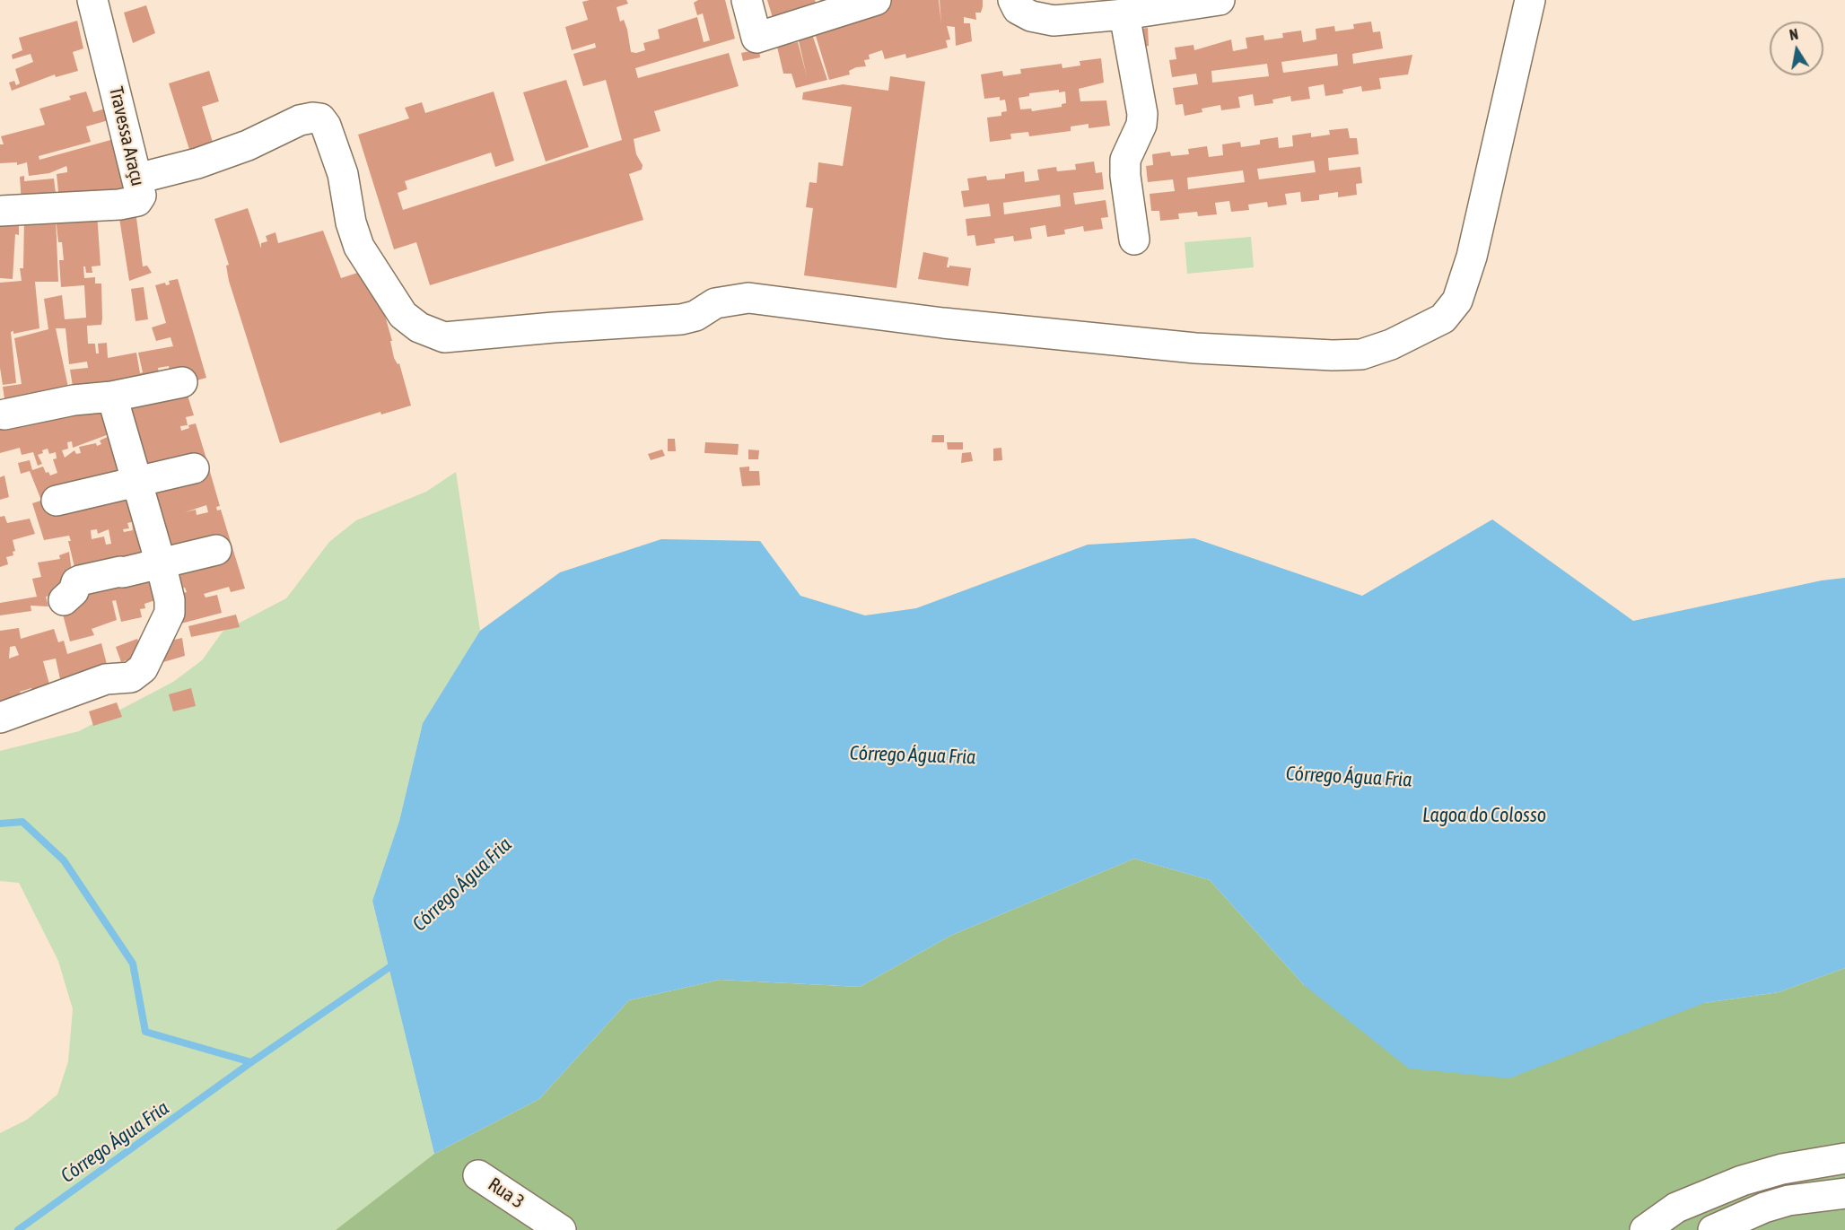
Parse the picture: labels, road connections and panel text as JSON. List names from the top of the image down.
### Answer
{
  "streets": {
    "street": ["Travessa Araçu", "Rua 3"]
  },
  "water": ["Córrego Água Fria", "Lagoa do Colosso"],
  "north": "top"
}
